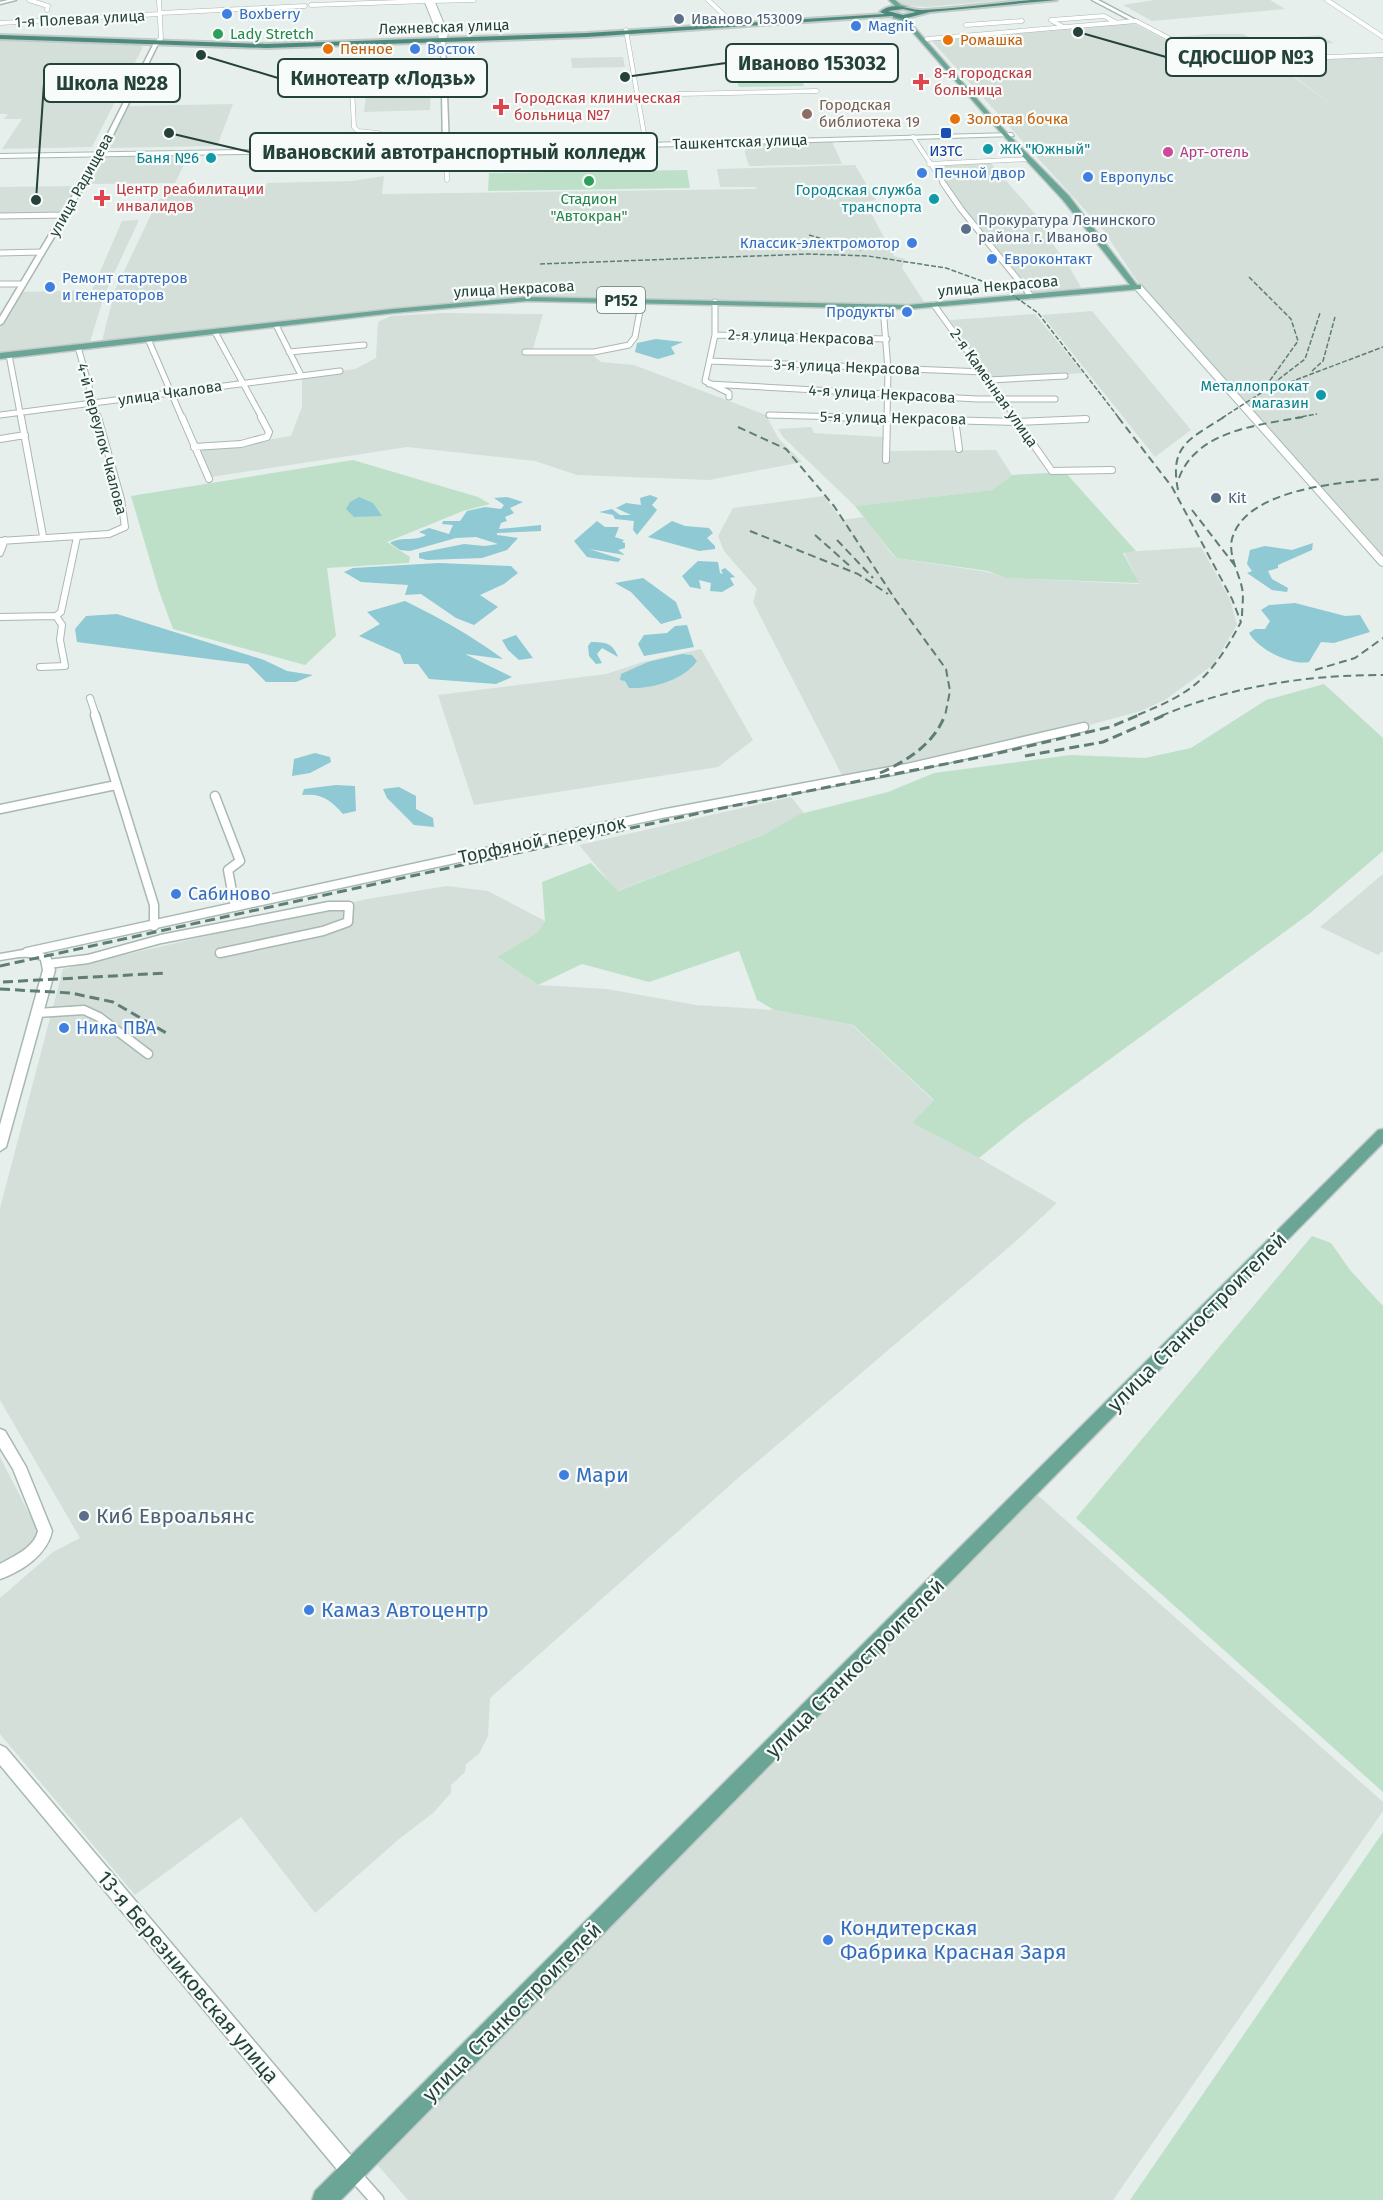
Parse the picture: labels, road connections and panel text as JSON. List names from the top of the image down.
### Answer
{
  "streets": {
    "highway": ["Лежневская улица"],
    "main road": [
      "Ташкентская улица",
      "улица Некрасова",
      "Р152",
      "улица Станкостроителей"
    ],
    "street": [
      "1-я Полевая улица",
      "улица Радищева",
      "2-я улица Некрасова",
      "3-я улица Некрасова",
      "2-я Каменная улица",
      "улица Чкалова",
      "4-я улица Некрасова",
      "5-я улица Некрасова",
      "4-й переулок Чкалова",
      "Торфяной переулок",
      "13-я Березниковская улица"
    ]
  },
  "crossings": [
    ["Лежневская улица", "улица Радищева"],
    ["Ташкентская улица", "улица Радищева"],
    ["улица Некрасова", "2-я Каменная улица"],
    ["улица Некрасова", "4-й переулок Чкалова"],
    ["3-я улица Некрасова", "2-я Каменная улица"],
    ["2-я Каменная улица", "4-я улица Некрасова"],
    ["2-я Каменная улица", "5-я улица Некрасова"],
    ["улица Чкалова", "4-й переулок Чкалова"],
    ["улица Станкостроителей", "13-я Березниковская улица"]
  ],
  "places": {
    "other": [
      "Boxberry",
      "Иваново 153009",
      "Magnit",
      "СДЮСШОР №3",
      "Lady Stretch",
      "Ромашка",
      "Пенное",
      "Восток",
      "Кинотеатр «Лодзь»",
      "Иваново 153032",
      "Городская библиотека 19",
      "Золотая бочка",
      "Ивановский автотранспортный колледж",
      "ЖК \"Южный\"",
      "Арт-отель",
      "Баня №6",
      "Печной двор",
      "Европульс",
      "Стадион \"Автокран\"",
      "Городская служба транспорта",
      "Школа №28",
      "Прокуратура Ленинского района г. Иваново",
      "Классик-электромотор",
      "Евроконтакт",
      "Ремонт стартеров и генераторов",
      "Продукты",
      "Металлопрокат магазин",
      "Kit",
      "Сабиново",
      "Ника ПВА",
      "Мари",
      "Киб Евроальянс",
      "Камаз Автоцентр",
      "Кондитерская Фабрика Красная Заря"
    ],
    "health": ["8-я городская больница", "Городская клиническая больница №7", "Центр реабилитации инвалидов"],
    "transit": ["ИЗТС"]
  }
}
